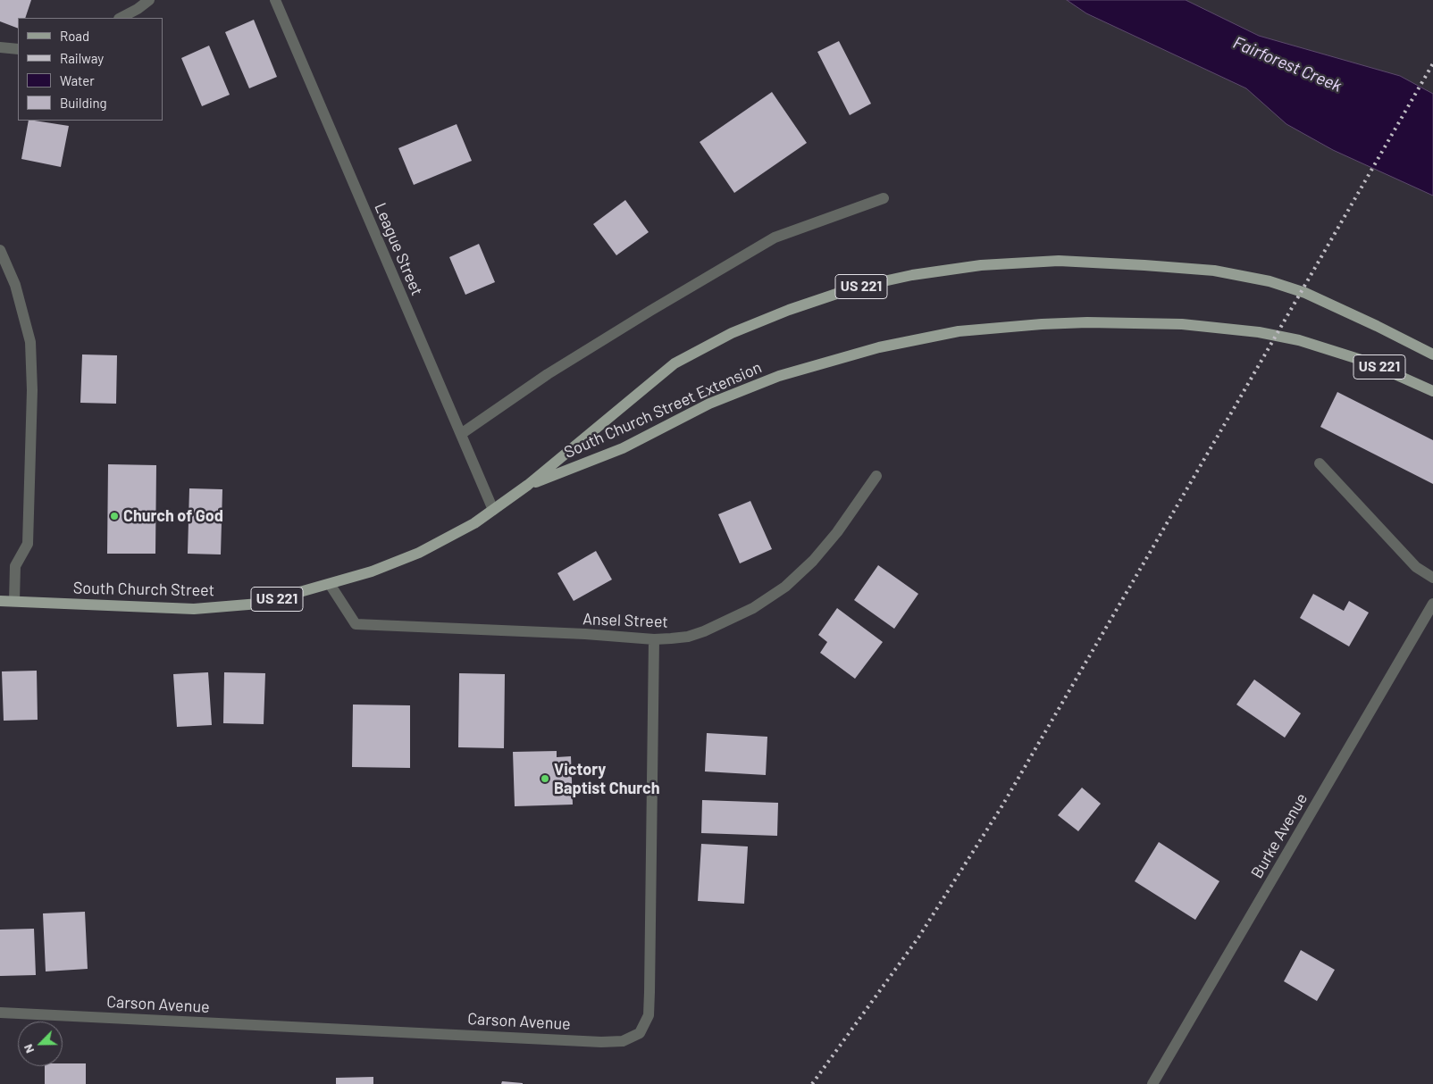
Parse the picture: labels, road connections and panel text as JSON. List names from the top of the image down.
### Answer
{
  "streets": {
    "main road": ["US 221", "South Church Street Extension", "South Church Street"],
    "street": [
      "League Street",
      "Ansel Street",
      "Burke Avenue",
      "Carson Avenue"
    ]
  },
  "crossings": [
    ["League Street", "South Church Street"],
    ["South Church Street Extension", "South Church Street"],
    ["South Church Street", "Ansel Street"],
    ["Ansel Street", "Carson Avenue"]
  ],
  "water": ["Fairforest Creek"],
  "places": ["Church of God", "Victory Baptist Church"],
  "legend": [
    "Road",
    "Railway",
    "Water",
    "Building"
  ],
  "north": "bottom left"
}
